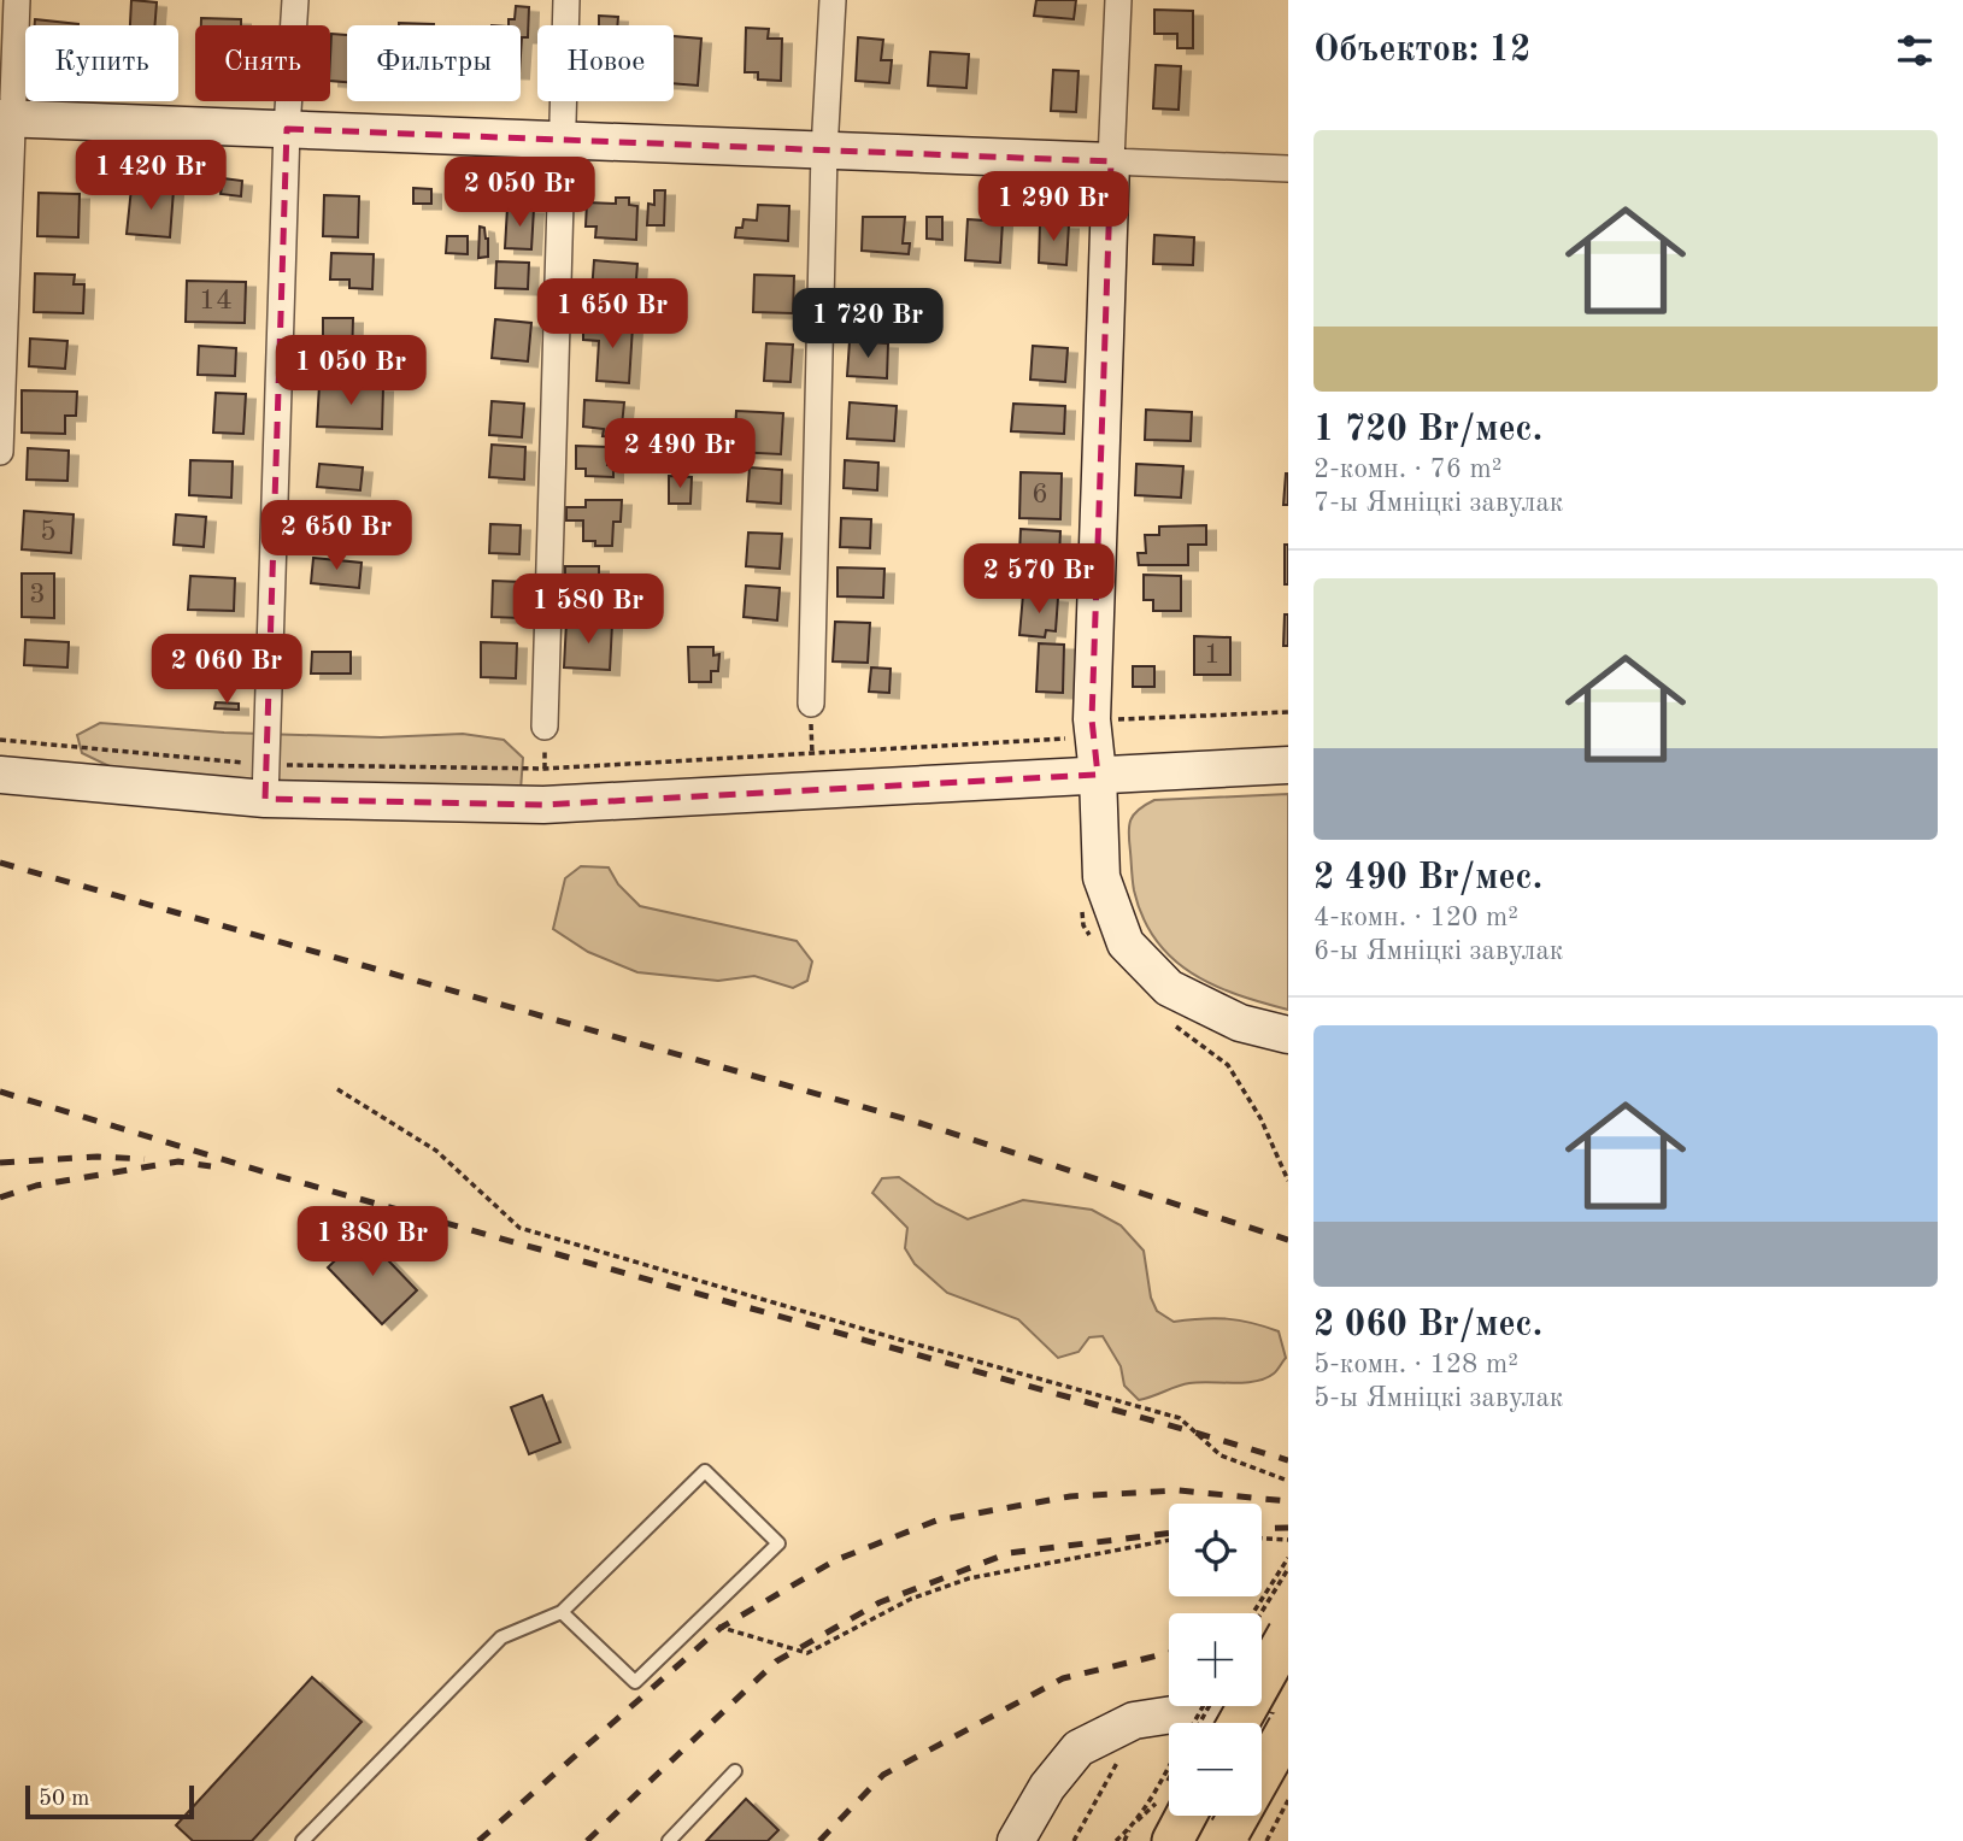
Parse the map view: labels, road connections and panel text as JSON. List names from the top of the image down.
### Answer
{
  "house_numbers": [
    "14",
    "6",
    "5",
    "3",
    "1"
  ],
  "scale_bar": "50 m",
  "page": {
    "heading": "Объектов: 12",
    "chip": [
      "Купить",
      "Снять",
      "Фильтры",
      "Новое"
    ],
    "list": [
      {
        "name": "1 720 Br/мес.",
        "note": "2-комн. · 76 m² · 7-ы Ямніцкі завулак"
      },
      {
        "name": "2 490 Br/мес.",
        "note": "4-комн. · 120 m² · 6-ы Ямніцкі завулак"
      },
      {
        "name": "2 060 Br/мес.",
        "note": "5-комн. · 128 m² · 5-ы Ямніцкі завулак"
      }
    ],
    "price": [
      "1 420 Br",
      "2 050 Br",
      "1 290 Br",
      "1 650 Br",
      "1 720 Br",
      "1 050 Br",
      "2 490 Br",
      "2 650 Br",
      "2 570 Br",
      "1 580 Br",
      "2 060 Br",
      "1 380 Br"
    ],
    "map_buttons": ["+", "−"],
    "scale": "50 m"
  }
}
